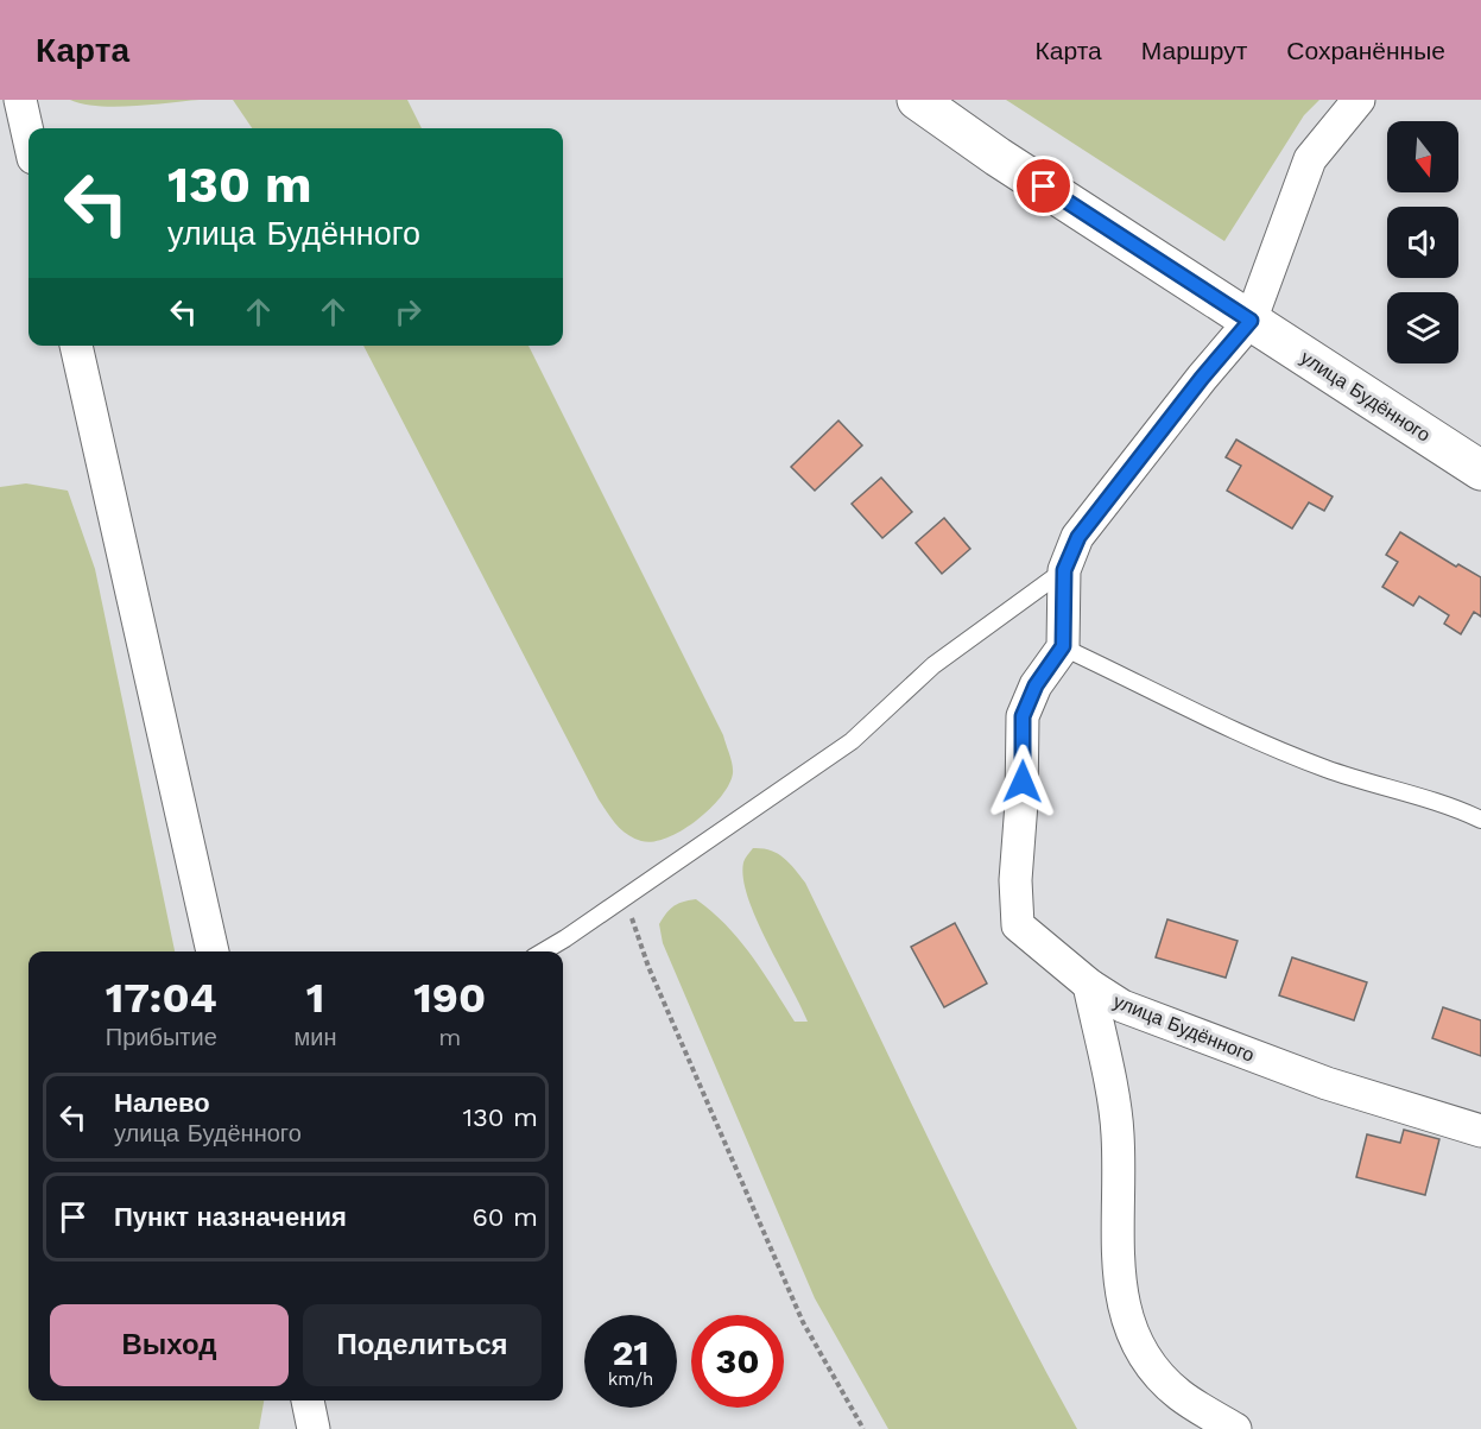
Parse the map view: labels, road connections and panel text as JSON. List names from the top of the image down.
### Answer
{
  "streets": {
    "main road": ["улица Будённого"]
  },
  "north": "bottom",
  "page": {
    "header": "Карта",
    "nav": ["Карта", "Маршрут", "Сохранённые"],
    "turn": ["130 m", "улица Будённого"],
    "eta": [
      "17:04",
      "Прибытие",
      "1",
      "мин",
      "190",
      "m"
    ],
    "list": [
      {
        "name": "Налево",
        "note": "улица Будённого",
        "value": "130 m"
      },
      {
        "name": "Пункт назначения",
        "value": "60 m"
      }
    ],
    "buttons": ["Выход", "Поделиться"],
    "speed": "21 km/h",
    "limit": "30"
  }
}
